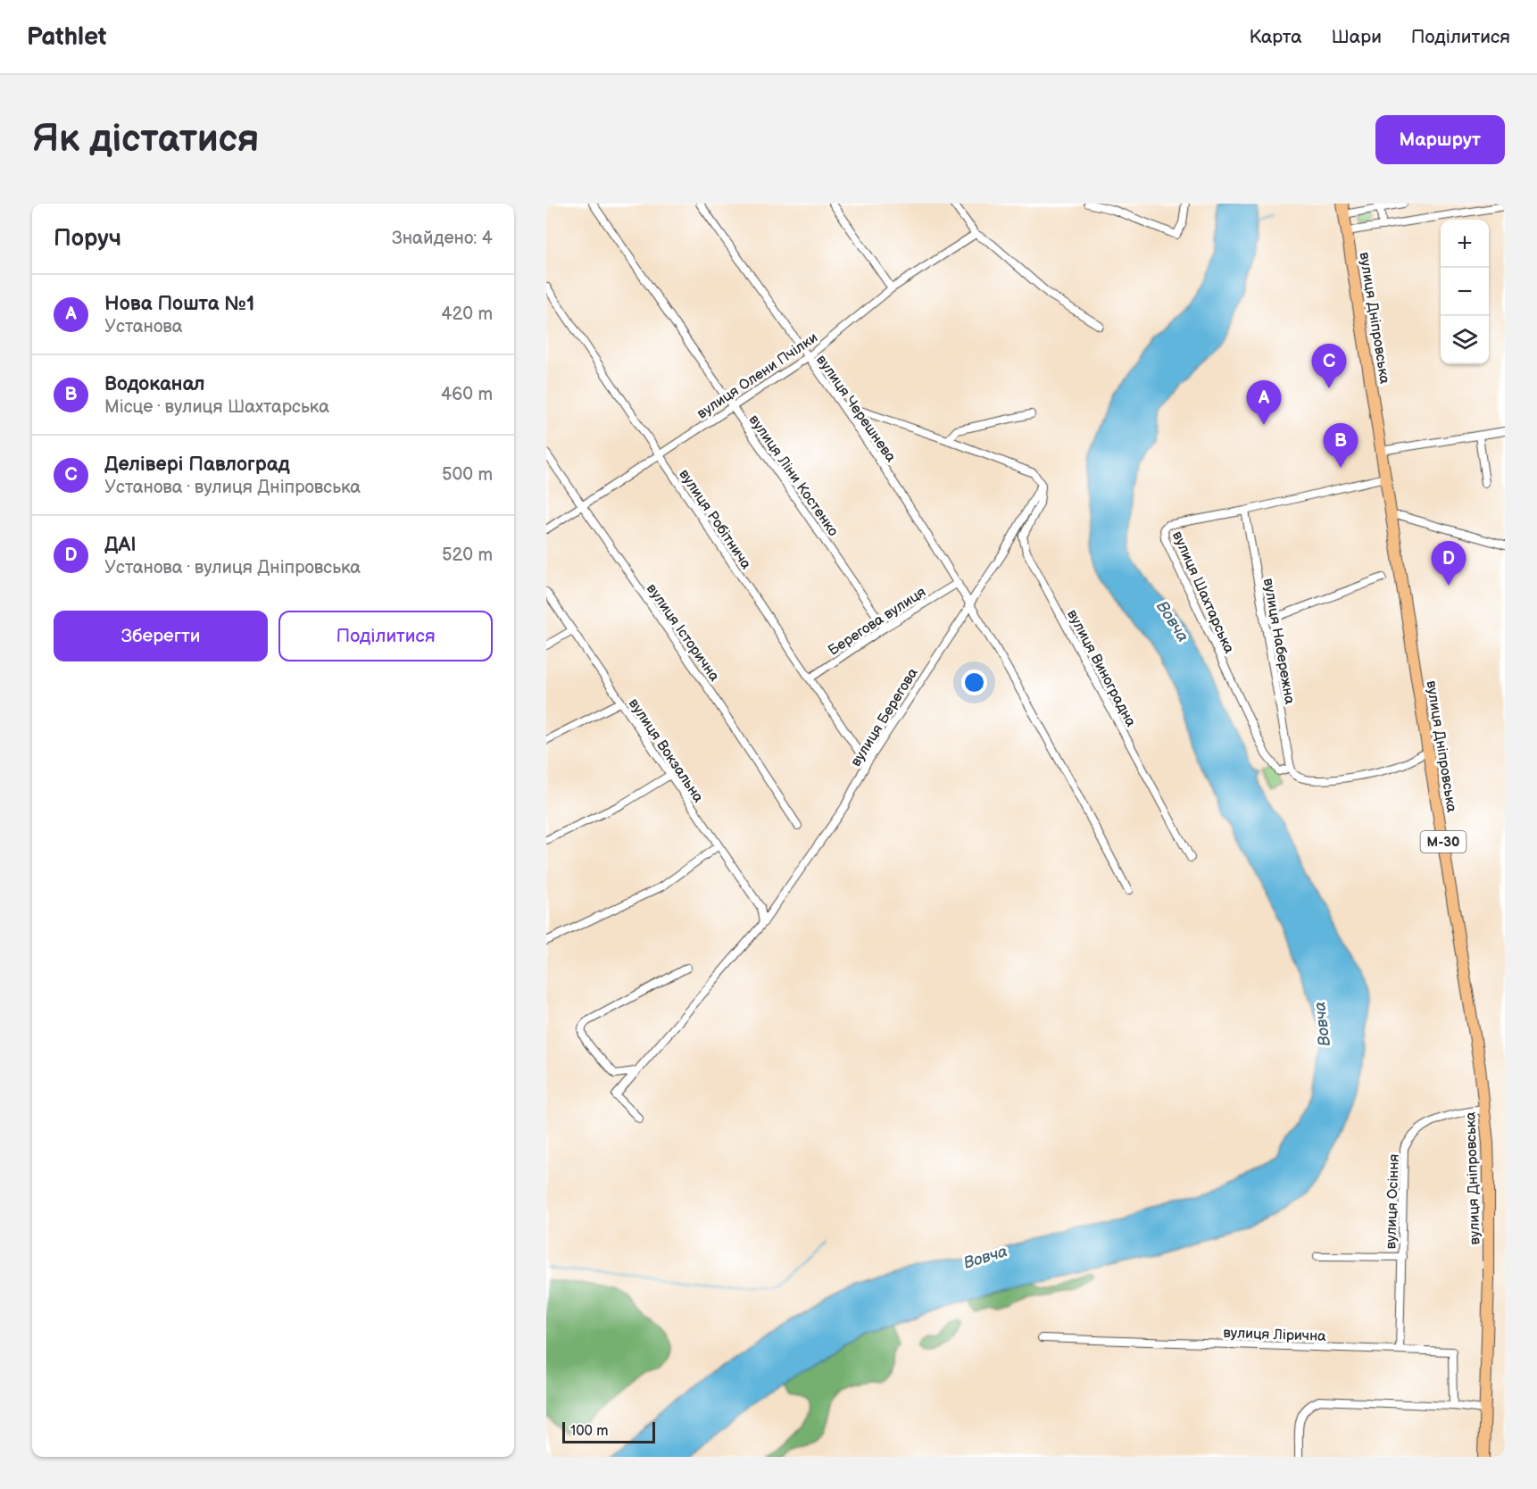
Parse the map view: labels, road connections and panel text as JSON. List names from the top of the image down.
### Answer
{
  "streets": {
    "highway": ["вулиця Дніпровська", "М-30"],
    "street": [
      "вулиця Олени Пчілки",
      "вулиця Черешнева",
      "вулиця Ліни Костенко",
      "вулиця Робітнича",
      "вулиця Шахтарська",
      "Берегова вулиця",
      "вулиця Історична",
      "вулиця Набережна",
      "вулиця Виноградна",
      "вулиця Берегова",
      "вулиця Вокзальна",
      "вулиця Осіння",
      "вулиця Лірична"
    ]
  },
  "crossings": [
    ["вулиця Дніпровська", "вулиця Шахтарська"],
    ["вулиця Дніпровська", "вулиця Осіння"],
    ["вулиця Олени Пчілки", "вулиця Черешнева"],
    ["вулиця Олени Пчілки", "вулиця Ліни Костенко"],
    ["вулиця Олени Пчілки", "вулиця Робітнича"],
    ["вулиця Олени Пчілки", "вулиця Історична"],
    ["вулиця Черешнева", "Берегова вулиця"],
    ["вулиця Черешнева", "вулиця Берегова"],
    ["вулиця Ліни Костенко", "Берегова вулиця"],
    ["вулиця Робітнича", "Берегова вулиця"],
    ["вулиця Робітнича", "вулиця Берегова"],
    ["вулиця Шахтарська", "вулиця Набережна"],
    ["вулиця Виноградна", "вулиця Берегова"],
    ["вулиця Берегова", "вулиця Вокзальна"],
    ["вулиця Осіння", "вулиця Лірична"]
  ],
  "water": ["Вовча"],
  "scale_bar": "100 m",
  "page": {
    "header": "Pathlet",
    "nav": ["Карта", "Шари", "Поділитися"],
    "buttons": [
      "Маршрут",
      ["Зберегти", "Поділитися"]
    ],
    "title": "Як дістатися",
    "heading": ["Поруч", "Знайдено: 4"],
    "map_buttons": ["+", "−"],
    "list": [
      {
        "mark": "A",
        "name": "Нова Пошта №1",
        "note": "Установа",
        "value": "420 m"
      },
      {
        "mark": "B",
        "name": "Водоканал",
        "note": "Місце · вулиця Шахтарська",
        "value": "460 m"
      },
      {
        "mark": "C",
        "name": "Делівері Павлоград",
        "note": "Установа · вулиця Дніпровська",
        "value": "500 m"
      },
      {
        "mark": "D",
        "name": "ДАІ",
        "note": "Установа · вулиця Дніпровська",
        "value": "520 m"
      }
    ],
    "pins": [
      "C",
      "A",
      "B",
      "D"
    ],
    "scale": "100 m"
  }
}
